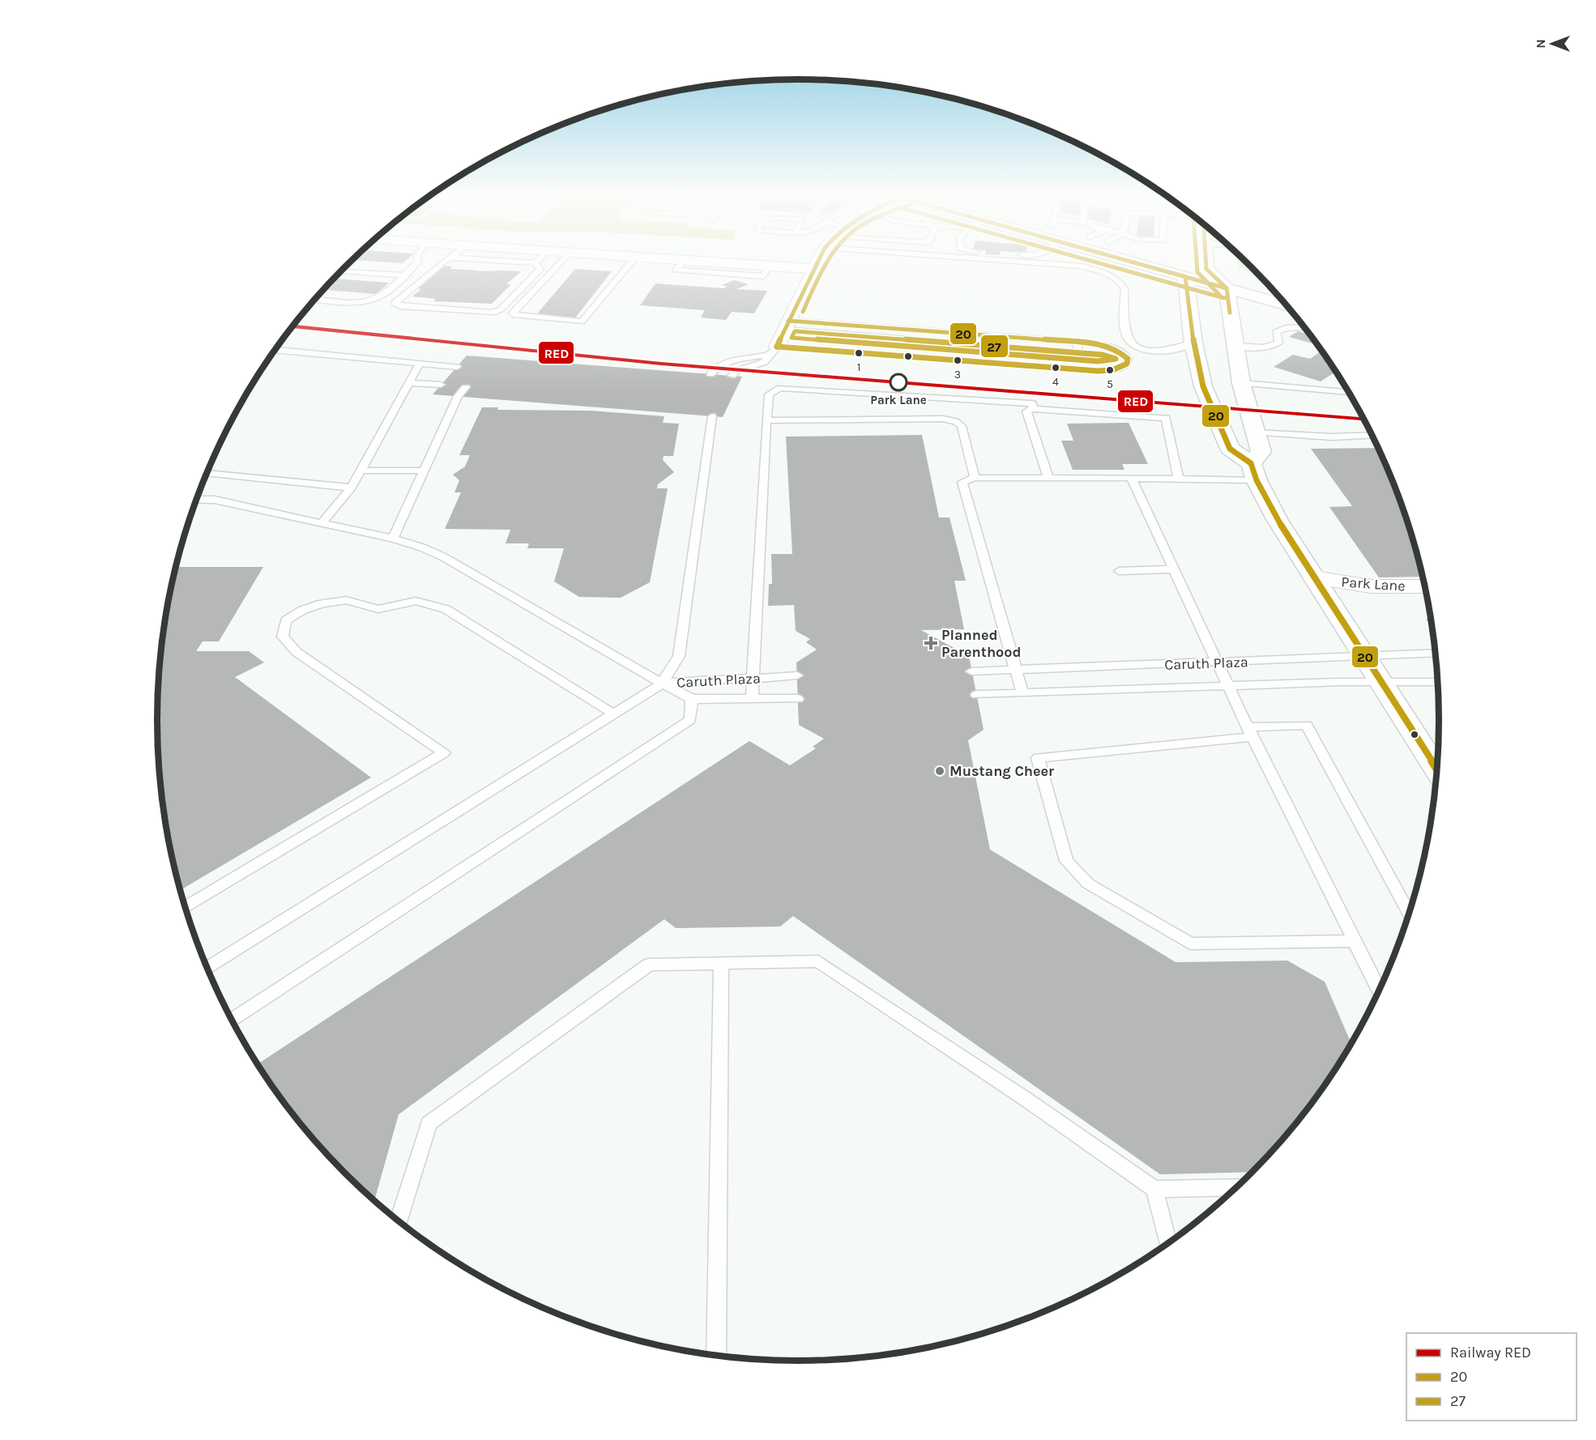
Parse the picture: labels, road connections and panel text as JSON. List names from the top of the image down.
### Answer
{
  "streets": {
    "main road": ["Park Lane"],
    "lane": ["Caruth Plaza"]
  },
  "crossings": [
    ["Park Lane", "Caruth Plaza"]
  ],
  "places": {
    "other": [
      "1",
      "3",
      "4",
      "5",
      "Park Lane",
      "Mustang Cheer"
    ],
    "health": ["Planned Parenthood"]
  },
  "lines": ["transit line 20", "transit line 27", "rail line RED"],
  "legend": ["Railway RED", "20", "27"],
  "north": "left"
}
